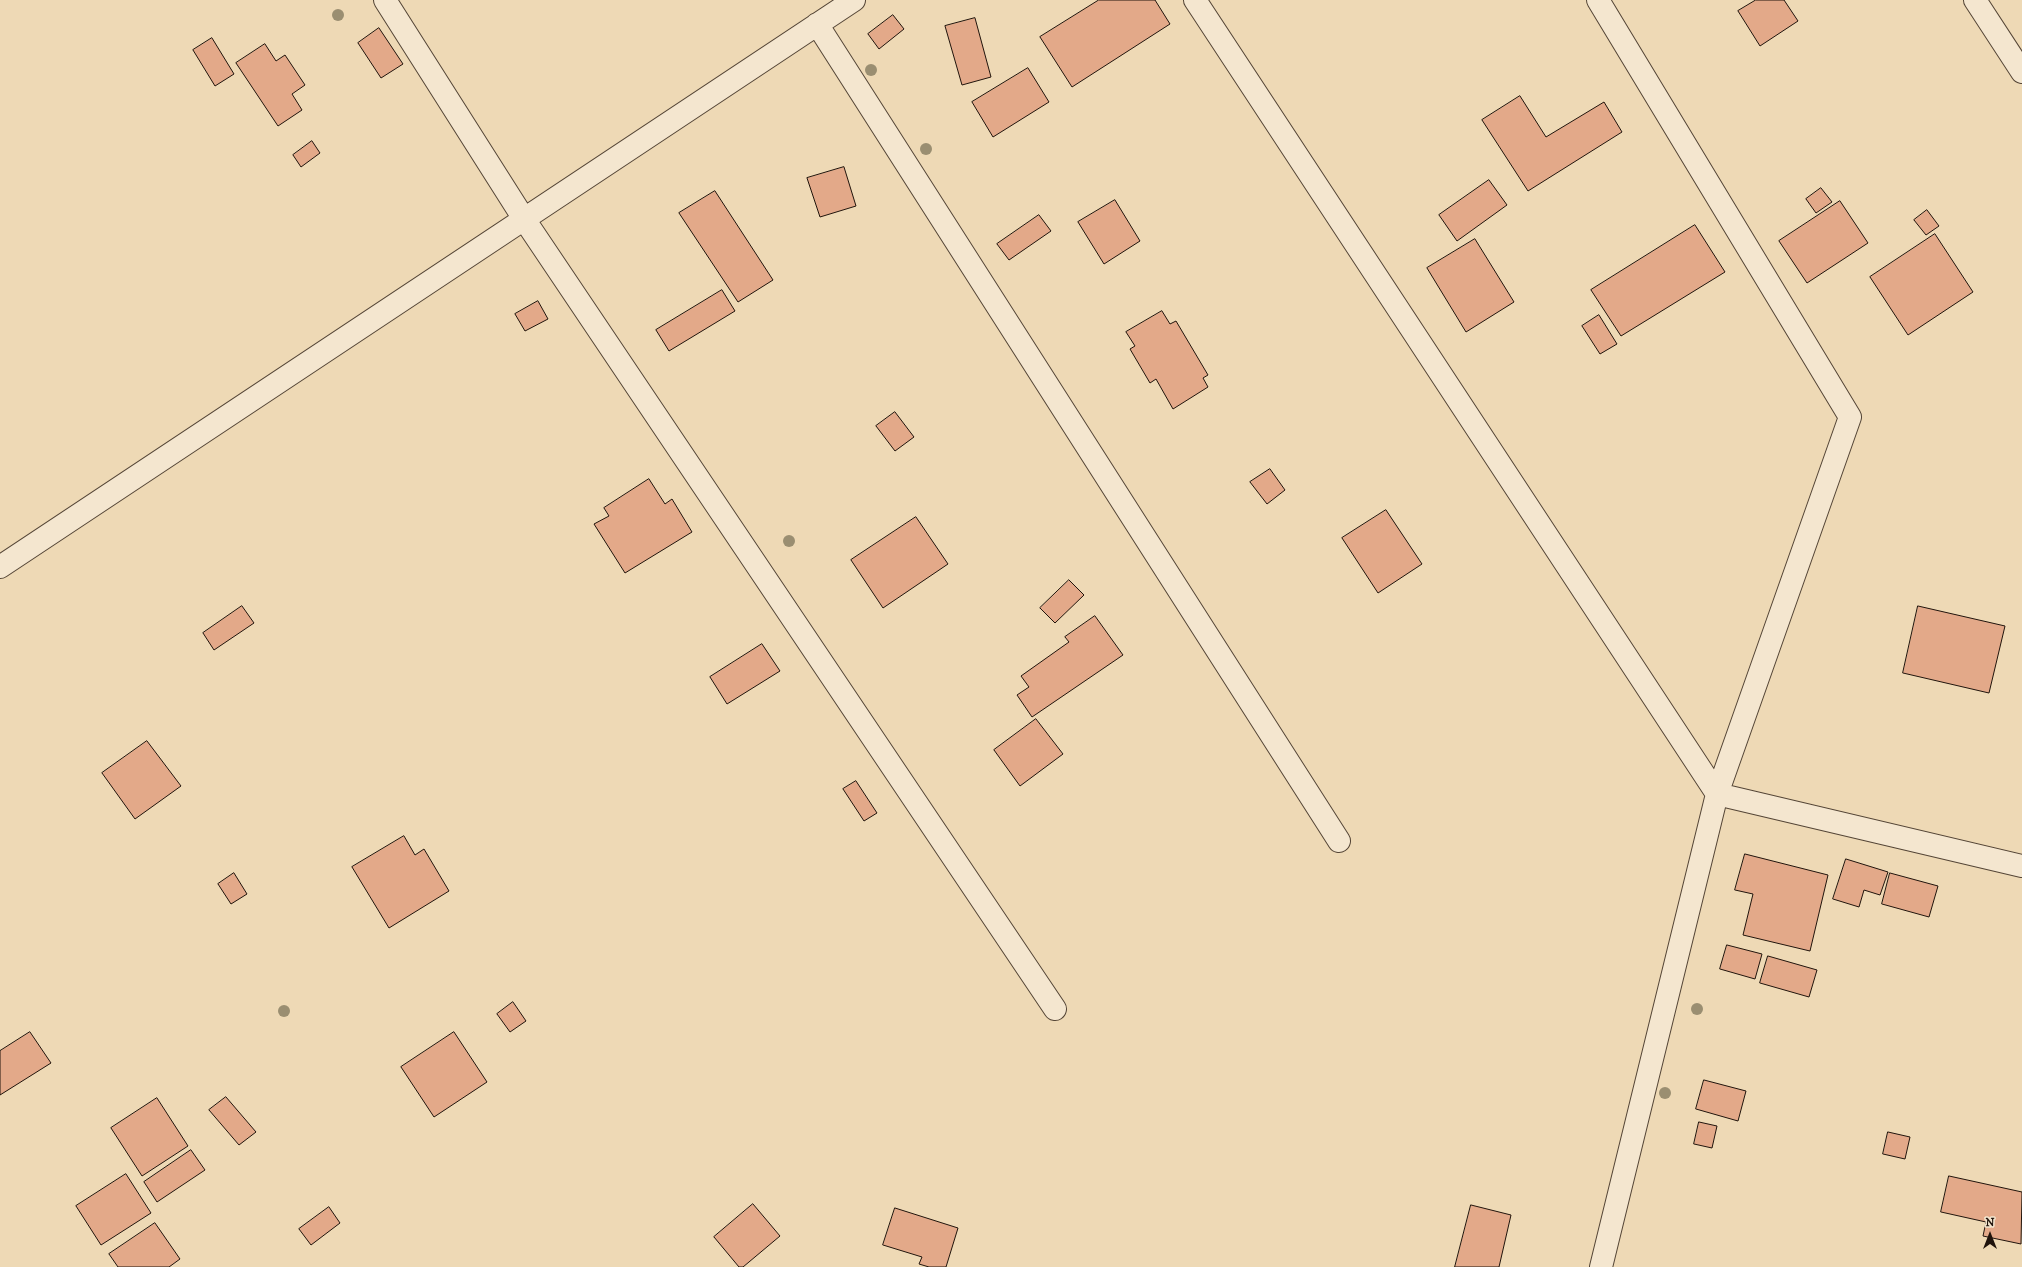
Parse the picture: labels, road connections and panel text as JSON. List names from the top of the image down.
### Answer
{
  "north": "top"
}
